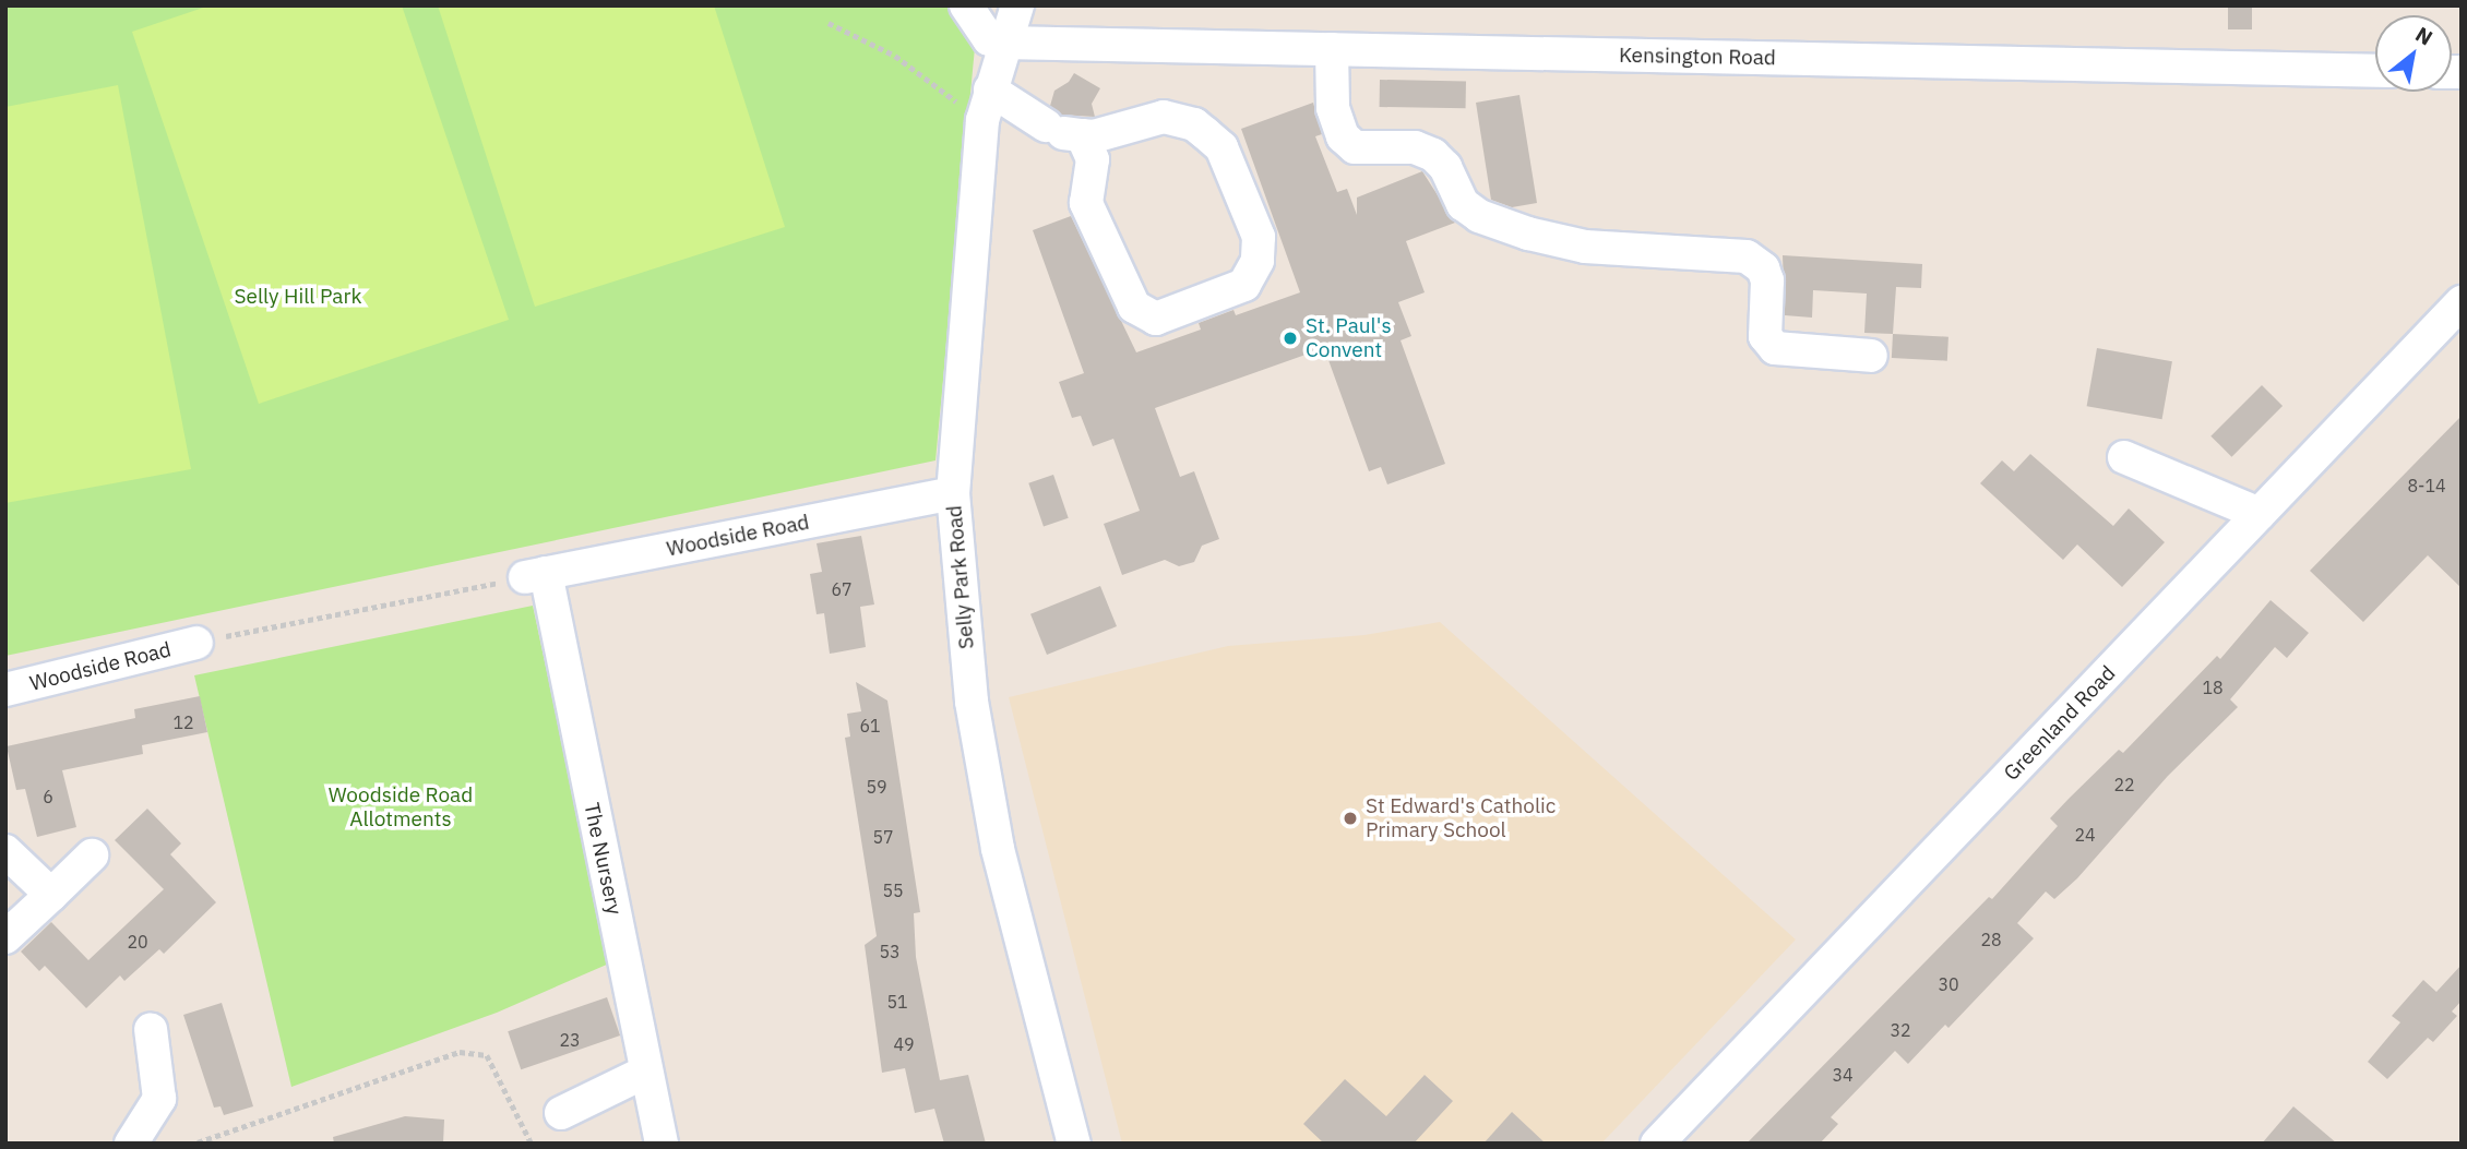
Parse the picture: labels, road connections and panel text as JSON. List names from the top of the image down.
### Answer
{
  "streets": {
    "street": [
      "Kensington Road",
      "Woodside Road",
      "Selly Park Road",
      "Greenland Road",
      "The Nursery"
    ]
  },
  "crossings": [
    ["Kensington Road", "Selly Park Road"],
    ["Woodside Road", "Selly Park Road"],
    ["Woodside Road", "The Nursery"]
  ],
  "parks": ["Selly Hill Park", "Woodside Road Allotments"],
  "places": ["St. Paul's Convent", "St Edward's Catholic Primary School"],
  "house_numbers": [
    "8-14",
    "67",
    "18",
    "12",
    "61",
    "22",
    "59",
    "6",
    "24",
    "57",
    "55",
    "28",
    "20",
    "53",
    "30",
    "51",
    "32",
    "23",
    "49",
    "34"
  ],
  "north": "top right"
}
